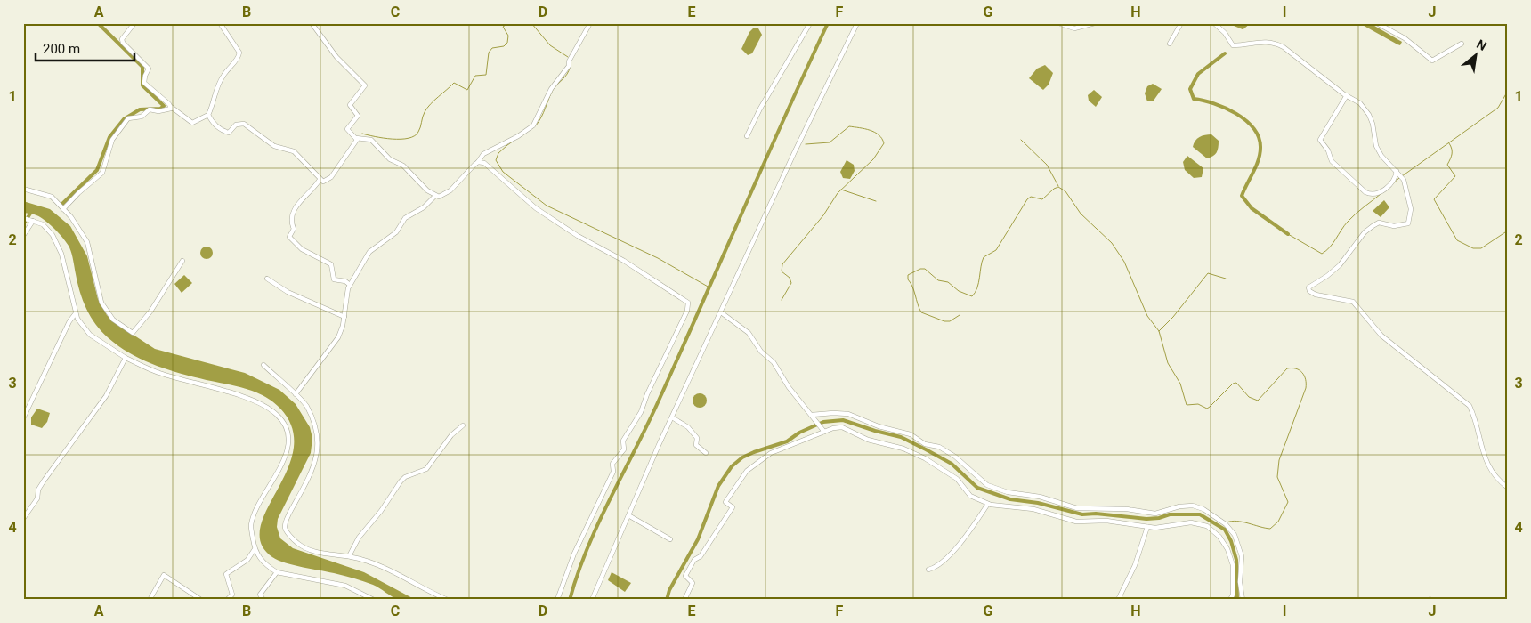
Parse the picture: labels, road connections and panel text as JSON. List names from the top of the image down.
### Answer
{
  "scale_bar": "200 m",
  "north": "top right",
  "grid": {
    "columns": [
      "A",
      "B",
      "C",
      "D",
      "E",
      "F",
      "G",
      "H",
      "I",
      "J"
    ],
    "rows": [
      "1",
      "2",
      "3",
      "4"
    ]
  }
}
